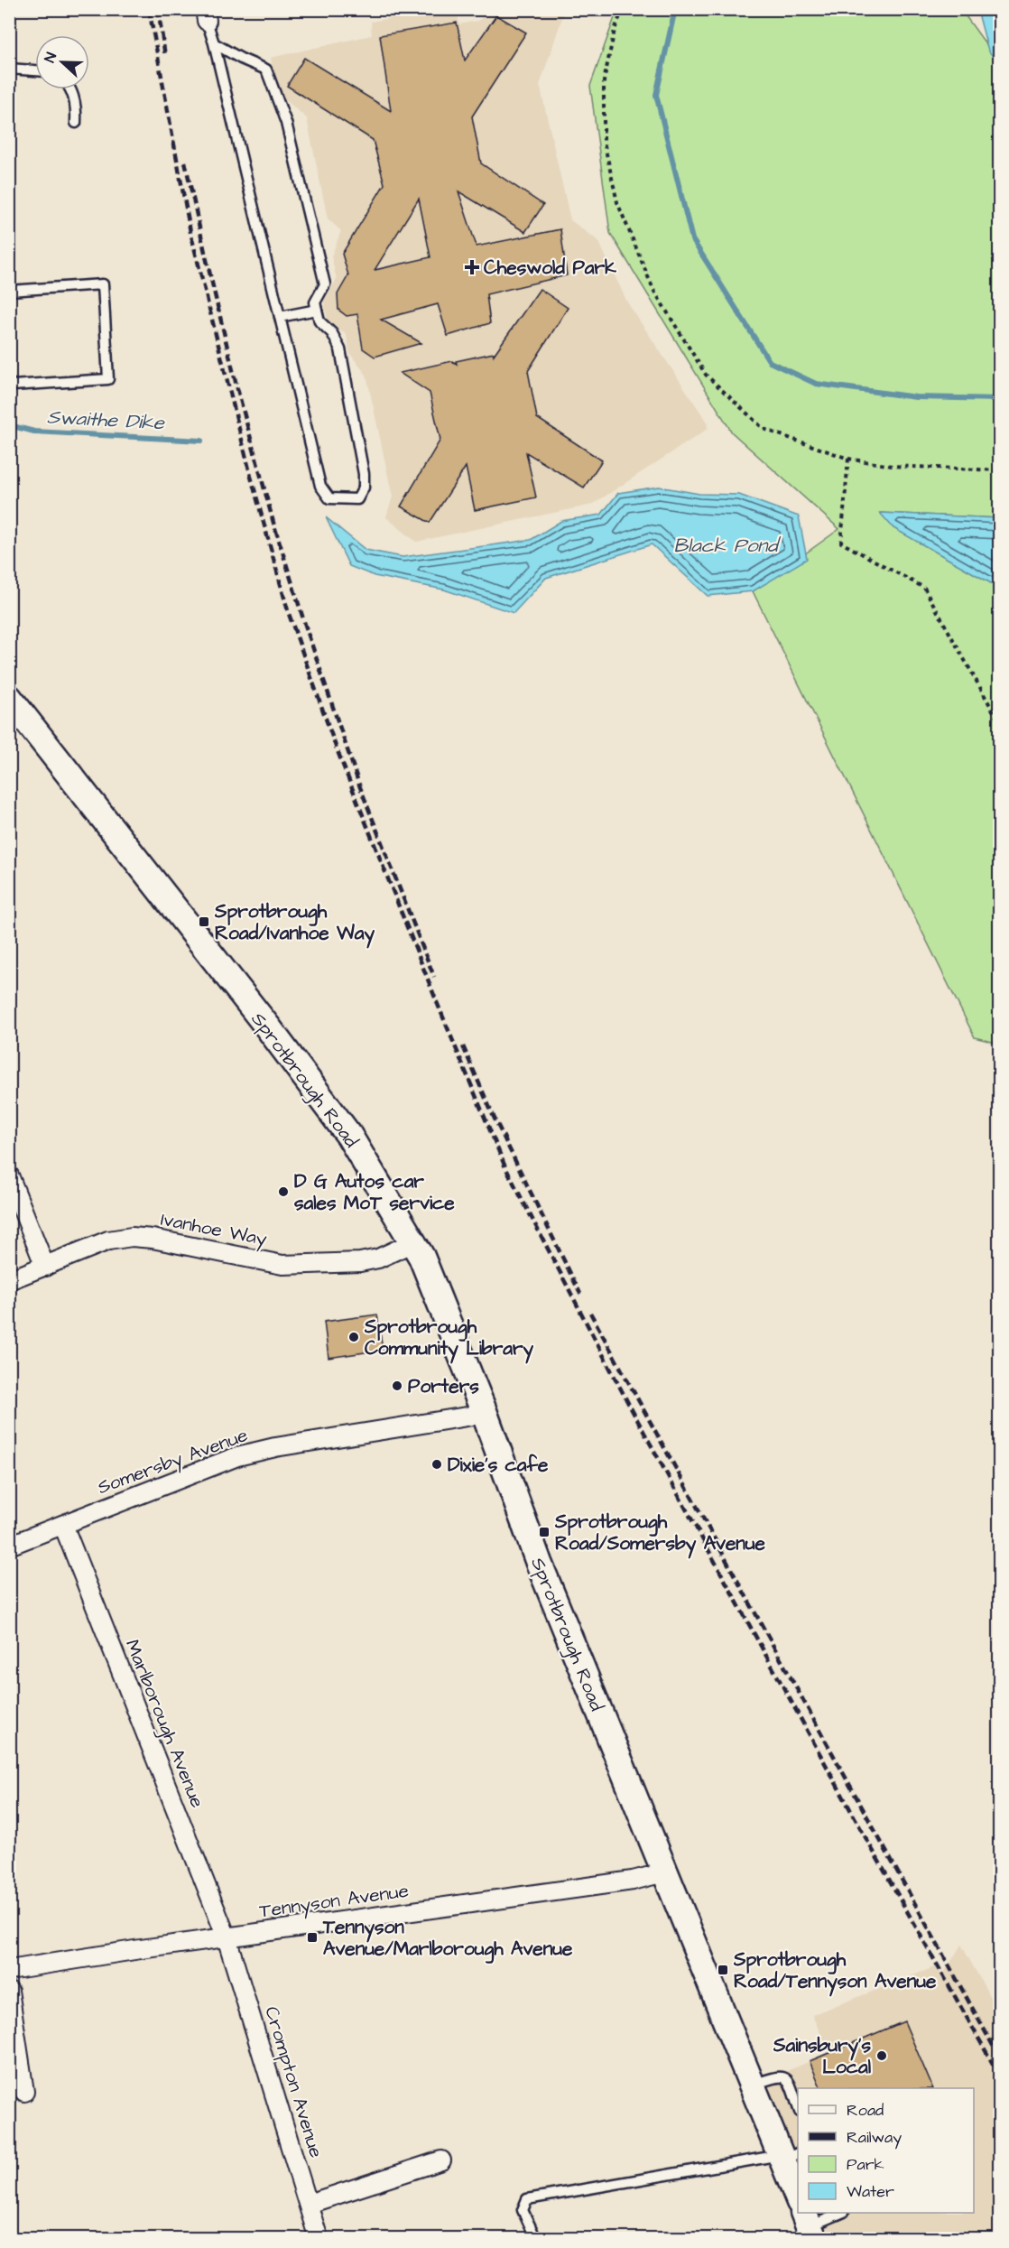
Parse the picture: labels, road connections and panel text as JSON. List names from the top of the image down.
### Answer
{
  "streets": {
    "street": [
      "Sprotbrough Road",
      "Ivanhoe Way",
      "Somersby Avenue",
      "Marlborough Avenue",
      "Tennyson Avenue",
      "Crompton Avenue"
    ]
  },
  "crossings": [
    ["Sprotbrough Road", "Ivanhoe Way"],
    ["Sprotbrough Road", "Somersby Avenue"],
    ["Sprotbrough Road", "Tennyson Avenue"],
    ["Somersby Avenue", "Marlborough Avenue"],
    ["Marlborough Avenue", "Tennyson Avenue"],
    ["Marlborough Avenue", "Crompton Avenue"],
    ["Tennyson Avenue", "Crompton Avenue"]
  ],
  "water": ["Swaithe Dike", "Black Pond"],
  "places": {
    "health": ["Cheswold Park"],
    "transit": [
      "Sprotbrough Road/Ivanhoe Way",
      "Sprotbrough Road/Somersby Avenue",
      "Tennyson Avenue/Marlborough Avenue",
      "Sprotbrough Road/Tennyson Avenue"
    ],
    "other": [
      "D G Autos car sales MoT service",
      "Sprotbrough Community Library",
      "Porters",
      "Dixie's cafe",
      "Sainsbury's Local"
    ]
  },
  "legend": [
    "Road",
    "Railway",
    "Park",
    "Water"
  ],
  "north": "left"
}
